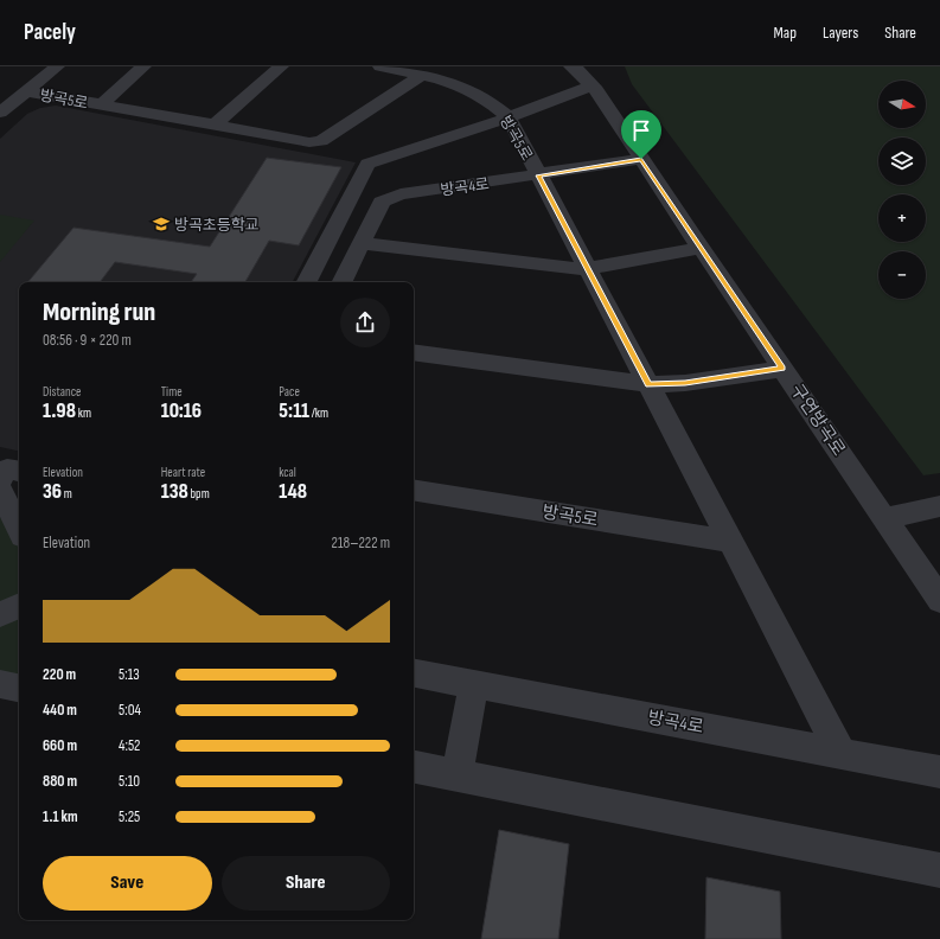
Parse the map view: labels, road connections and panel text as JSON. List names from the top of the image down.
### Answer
{
  "streets": {
    "street": ["방곡5로", "방곡4로", "구연방곡로"]
  },
  "crossings": [
    ["방곡5로", "방곡4로"],
    ["방곡4로", "구연방곡로"]
  ],
  "places": {
    "school or university": ["방곡초등학교"]
  },
  "north": "right",
  "page": {
    "header": "Pacely",
    "nav": ["Map", "Layers", "Share"],
    "map_buttons": ["+", "−"],
    "heading": ["Morning run", "08:56 · 9 × 220 m"],
    "stats": [
      ["Distance", "1.98 km"],
      ["Time", "10:16"],
      ["Pace", "5:11 /km"],
      ["Elevation", "36 m"],
      ["Heart rate", "138 bpm"],
      ["kcal", "148"]
    ],
    "chart": ["Elevation", "218–222 m"],
    "list": [
      {
        "name": "220 m",
        "note": "5:13"
      },
      {
        "name": "440 m",
        "note": "5:04"
      },
      {
        "name": "660 m",
        "note": "4:52"
      },
      {
        "name": "880 m",
        "note": "5:10"
      },
      {
        "name": "1.1 km",
        "note": "5:25"
      }
    ],
    "buttons": ["Save", "Share"]
  }
}
